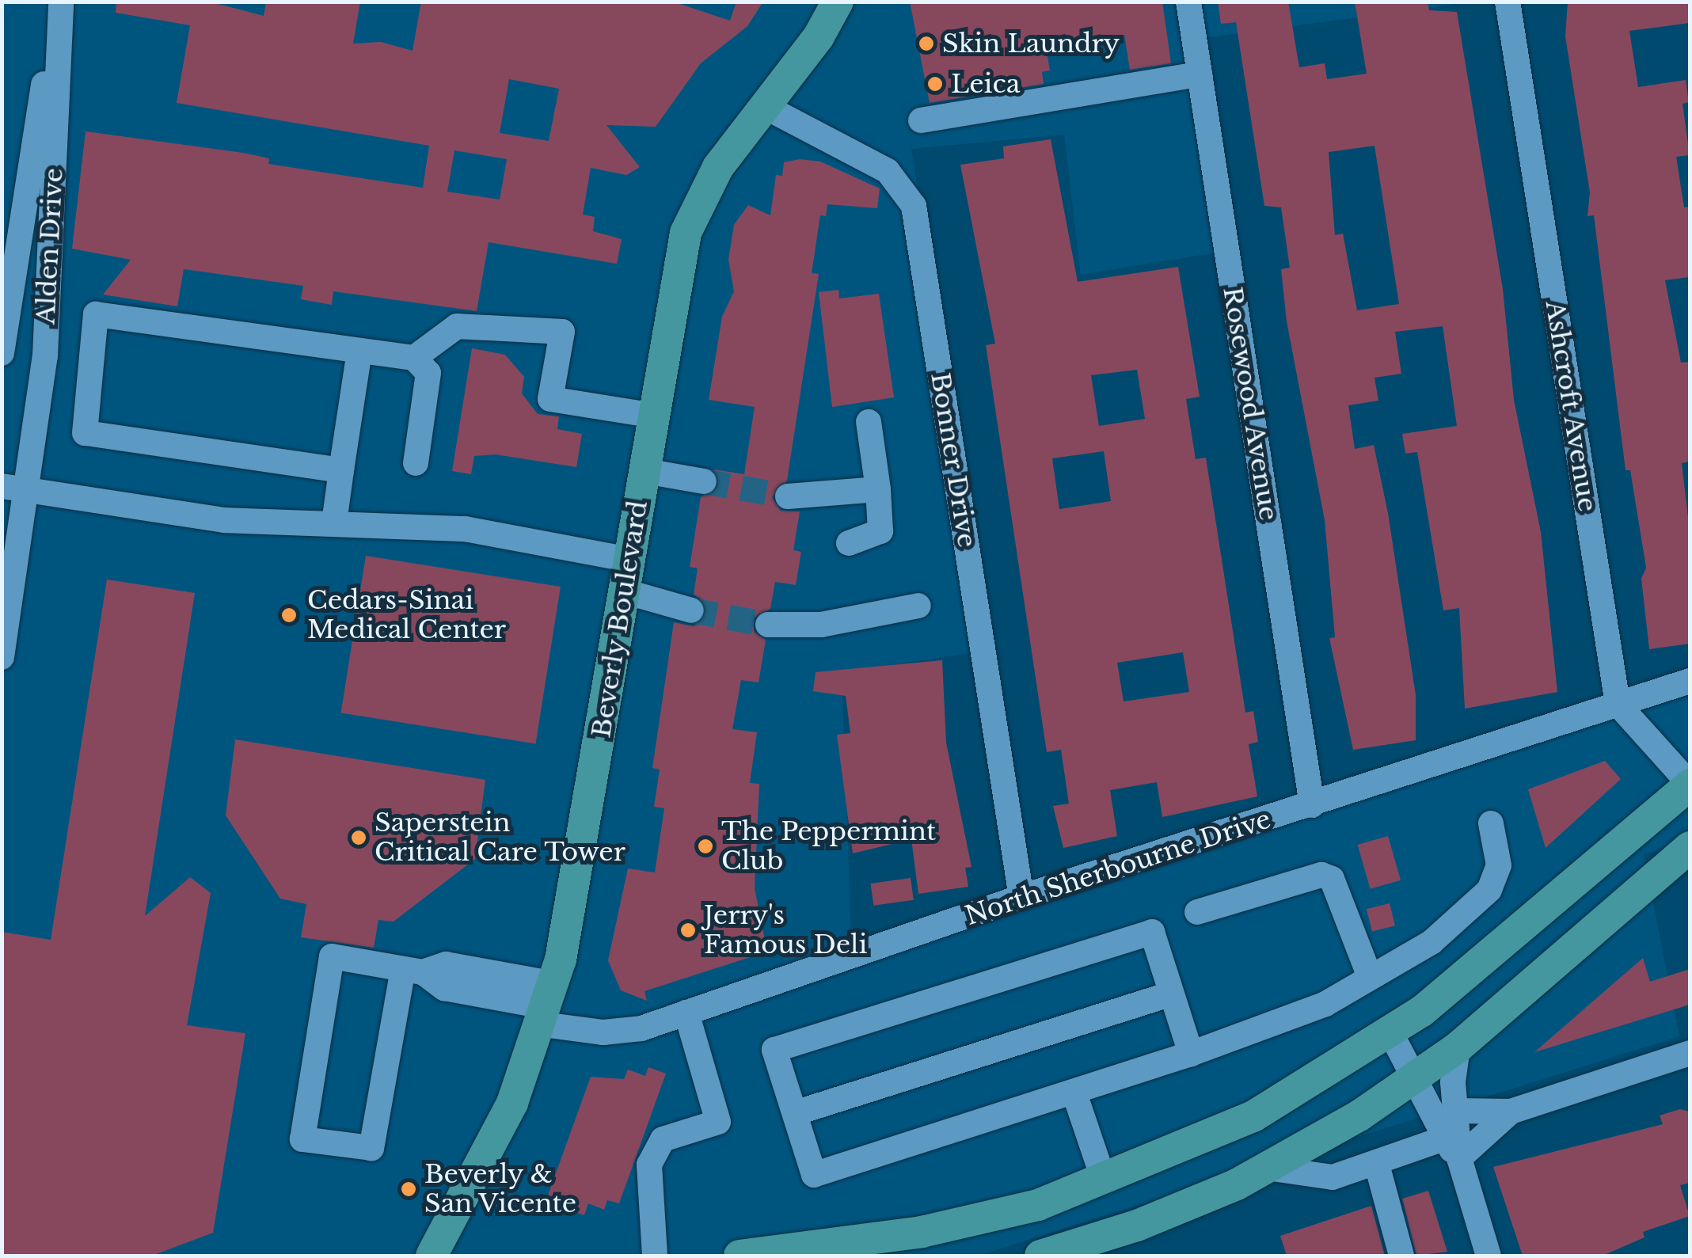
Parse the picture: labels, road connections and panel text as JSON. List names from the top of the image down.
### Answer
{
  "streets": {
    "main road": ["Beverly Boulevard"],
    "street": [
      "Alden Drive",
      "Rosewood Avenue",
      "Ashcroft Avenue",
      "Bonner Drive",
      "North Sherbourne Drive"
    ]
  },
  "crossings": [
    ["Rosewood Avenue", "North Sherbourne Drive"],
    ["Ashcroft Avenue", "North Sherbourne Drive"],
    ["Bonner Drive", "Beverly Boulevard"],
    ["Bonner Drive", "North Sherbourne Drive"],
    ["Beverly Boulevard", "North Sherbourne Drive"]
  ],
  "places": [
    "Skin Laundry",
    "Leica",
    "Cedars-Sinai Medical Center",
    "Saperstein Critical Care Tower",
    "The Peppermint Club",
    "Jerry's Famous Deli",
    "Beverly & San Vicente"
  ]
}
